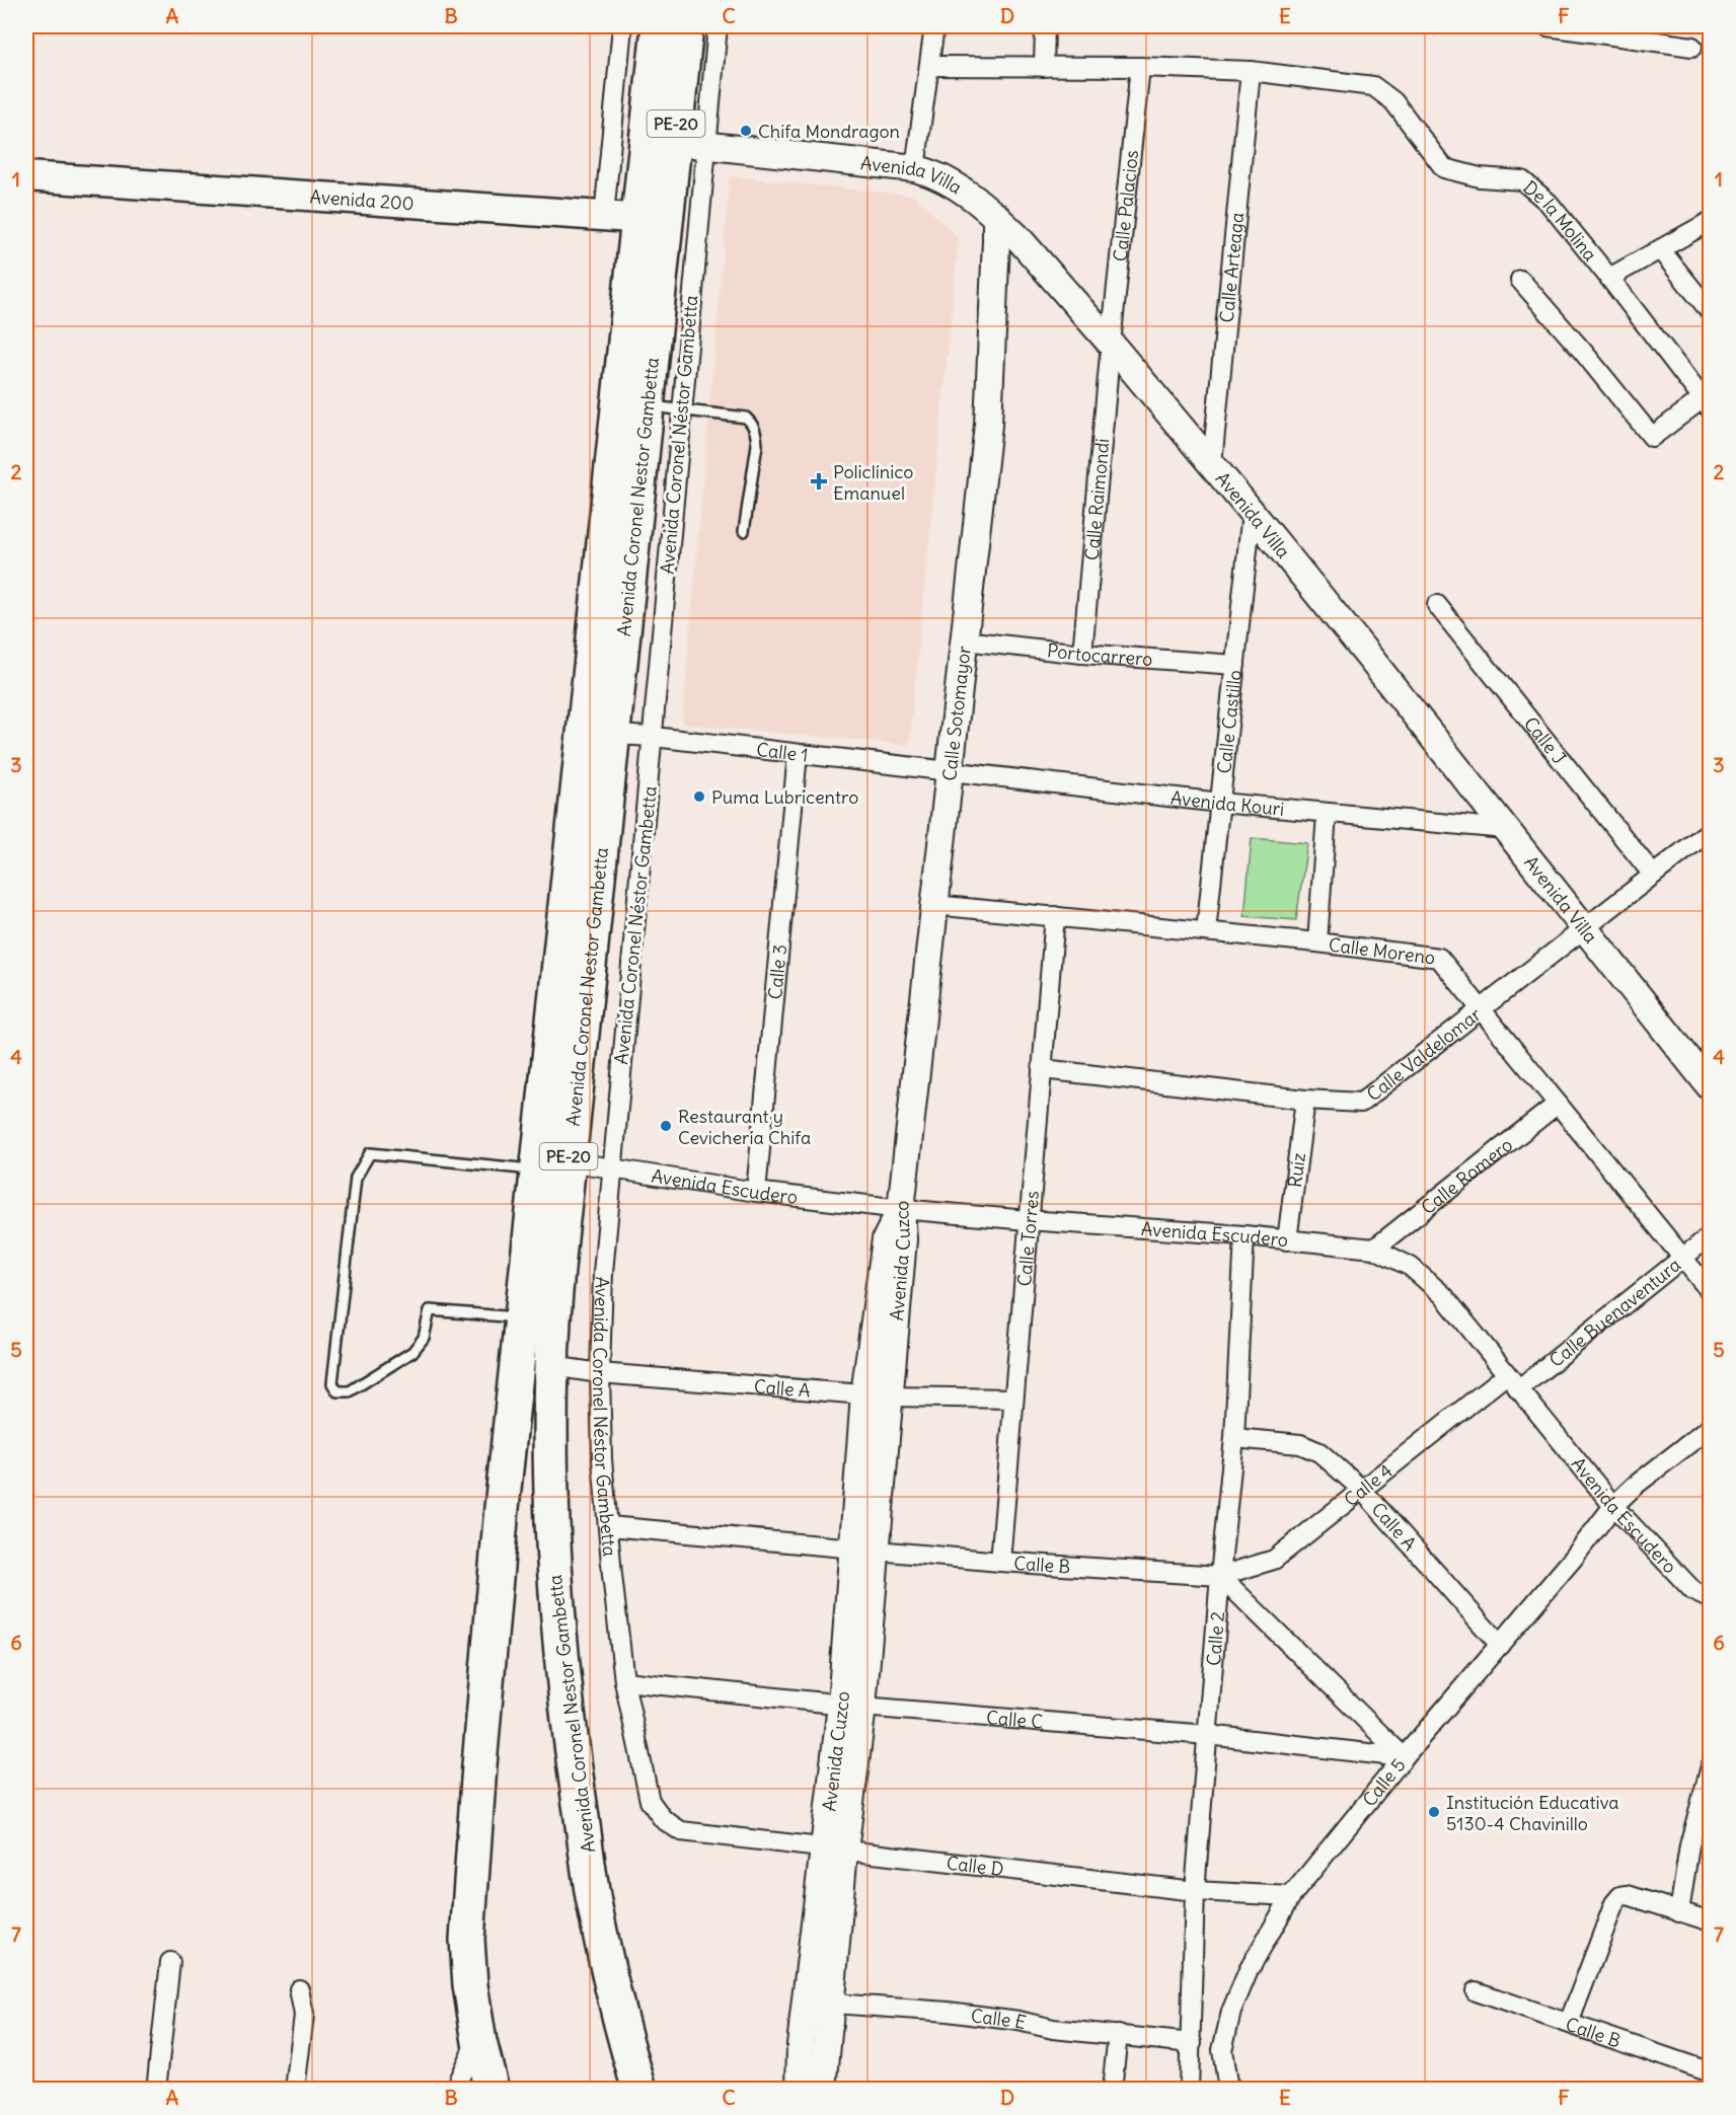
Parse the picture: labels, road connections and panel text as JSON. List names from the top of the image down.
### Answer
{
  "streets": {
    "highway": ["PE-20", "Avenida Coronel Nestor Gambetta"],
    "main road": ["Avenida 200"],
    "street": [
      "Avenida Villa",
      "Calle Palacios",
      "De la Molina",
      "Calle Arteaga",
      "Avenida Coronel Néstor Gambetta",
      "Calle Raimondi",
      "Portocarrero",
      "Calle Sotomayor",
      "Calle Castillo",
      "Calle J",
      "Calle 1",
      "Avenida Kouri",
      "Calle Moreno",
      "Calle 3",
      "Calle Valdelomar",
      "Ruiz",
      "Calle Romero",
      "Avenida Escudero",
      "Calle Torres",
      "Avenida Cuzco",
      "Calle Buenaventura",
      "Calle A",
      "Calle 4",
      "Calle B",
      "Calle 2",
      "Calle C",
      "Calle 5",
      "Calle D",
      "Calle E"
    ]
  },
  "crossings": [
    ["Avenida Villa", "Calle Palacios"],
    ["Avenida Villa", "Calle Arteaga"],
    ["Avenida Villa", "Avenida Coronel Néstor Gambetta"],
    ["Avenida Villa", "Avenida Coronel Nestor Gambetta"],
    ["Avenida Villa", "Calle Raimondi"],
    ["Avenida Villa", "Calle Sotomayor"],
    ["Avenida Villa", "Calle Castillo"],
    ["Avenida Villa", "Avenida Kouri"],
    ["Avenida Villa", "Calle Valdelomar"],
    ["Avenida 200", "Avenida Coronel Néstor Gambetta"],
    ["Avenida 200", "Avenida Coronel Nestor Gambetta"],
    ["Calle Palacios", "Calle Raimondi"],
    ["De la Molina", "Calle Arteaga"],
    ["Avenida Coronel Néstor Gambetta", "Calle 1"],
    ["Avenida Coronel Néstor Gambetta", "Avenida Escudero"],
    ["Avenida Coronel Néstor Gambetta", "Calle A"],
    ["Avenida Coronel Néstor Gambetta", "Calle B"],
    ["Avenida Coronel Néstor Gambetta", "Calle C"],
    ["Avenida Coronel Néstor Gambetta", "Calle D"],
    ["Avenida Coronel Nestor Gambetta", "Calle 1"],
    ["Avenida Coronel Nestor Gambetta", "Avenida Escudero"],
    ["Avenida Coronel Nestor Gambetta", "Calle A"],
    ["Calle Raimondi", "Portocarrero"],
    ["Portocarrero", "Calle Sotomayor"],
    ["Portocarrero", "Calle Castillo"],
    ["Calle Sotomayor", "Calle 1"],
    ["Calle Sotomayor", "Avenida Kouri"],
    ["Calle Sotomayor", "Calle Moreno"],
    ["Calle Sotomayor", "Avenida Escudero"],
    ["Calle Sotomayor", "Avenida Cuzco"],
    ["Calle Castillo", "Avenida Kouri"],
    ["Calle Castillo", "Calle Moreno"],
    ["Calle J", "Calle Valdelomar"],
    ["Calle 1", "Avenida Kouri"],
    ["Calle 1", "Calle 3"],
    ["Calle Moreno", "Calle Valdelomar"],
    ["Calle Moreno", "Calle Romero"],
    ["Calle Moreno", "Calle Torres"],
    ["Calle Moreno", "Calle Buenaventura"],
    ["Calle 3", "Avenida Escudero"],
    ["Calle Valdelomar", "Ruiz"],
    ["Calle Valdelomar", "Calle Torres"],
    ["Ruiz", "Avenida Escudero"],
    ["Calle Romero", "Avenida Escudero"],
    ["Avenida Escudero", "Calle Torres"],
    ["Avenida Escudero", "Avenida Cuzco"],
    ["Avenida Escudero", "Calle Buenaventura"],
    ["Avenida Escudero", "Calle 4"],
    ["Avenida Escudero", "Calle 2"],
    ["Avenida Escudero", "Calle 5"],
    ["Calle Torres", "Calle A"],
    ["Calle Torres", "Calle B"],
    ["Avenida Cuzco", "Calle A"],
    ["Avenida Cuzco", "Calle B"],
    ["Avenida Cuzco", "Calle C"],
    ["Avenida Cuzco", "Calle D"],
    ["Avenida Cuzco", "Calle E"],
    ["Calle A", "Calle 4"],
    ["Calle A", "Calle 2"],
    ["Calle A", "Calle 5"],
    ["Calle 4", "Calle B"],
    ["Calle 4", "Calle 2"],
    ["Calle B", "Calle 2"],
    ["Calle 2", "Calle C"],
    ["Calle 2", "Calle D"],
    ["Calle 2", "Calle E"],
    ["Calle C", "Calle 5"],
    ["Calle 5", "Calle D"]
  ],
  "places": {
    "other": [
      "Chifa Mondragon",
      "Puma Lubricentro",
      "Restaurant y Cevichería Chifa",
      "Institución Educativa 5130-4 Chavinillo"
    ],
    "health": ["Policlínico Emanuel"]
  },
  "grid": {
    "columns": [
      "A",
      "B",
      "C",
      "D",
      "E",
      "F"
    ],
    "rows": [
      "1",
      "2",
      "3",
      "4",
      "5",
      "6",
      "7"
    ]
  }
}
